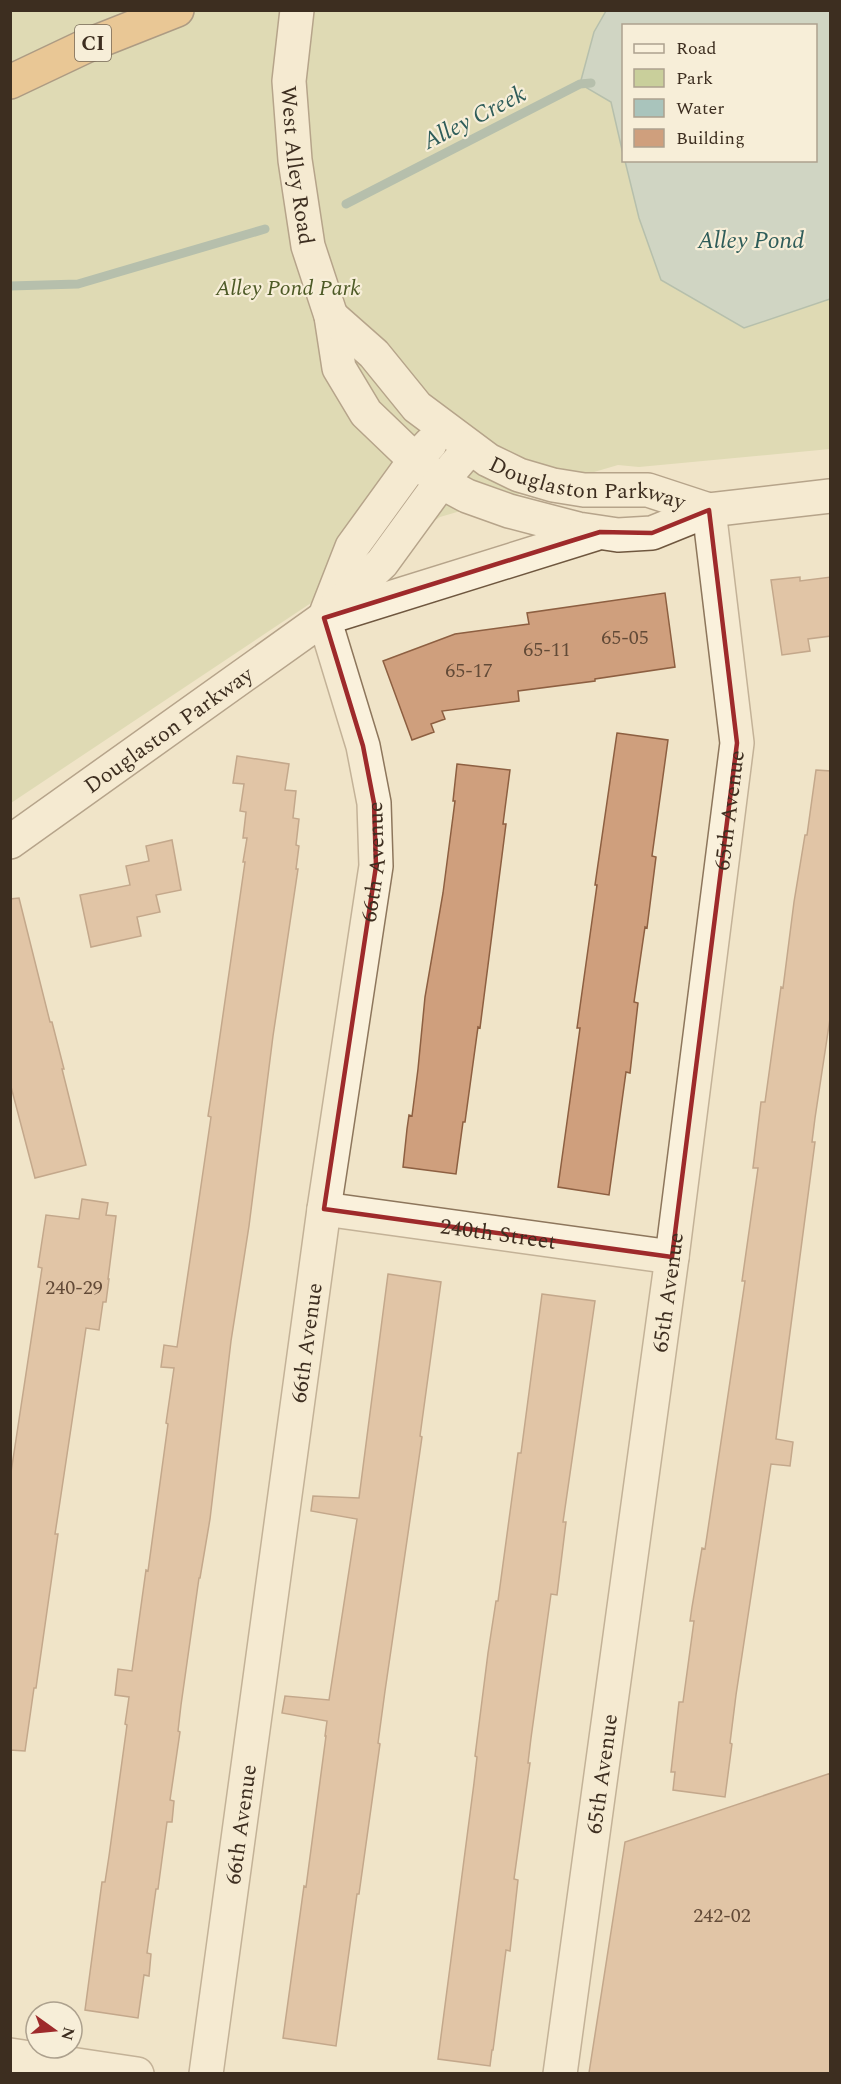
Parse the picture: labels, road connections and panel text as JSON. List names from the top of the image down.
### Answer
{
  "streets": {
    "highway": ["CI"],
    "street": [
      "West Alley Road",
      "Douglaston Parkway",
      "65th Avenue",
      "66th Avenue",
      "240th Street"
    ]
  },
  "crossings": [
    ["West Alley Road", "Douglaston Parkway"],
    ["Douglaston Parkway", "65th Avenue"],
    ["Douglaston Parkway", "66th Avenue"],
    ["65th Avenue", "240th Street"],
    ["66th Avenue", "240th Street"]
  ],
  "water": ["Alley Creek", "Alley Pond"],
  "parks": ["Alley Pond Park"],
  "house_numbers": [
    "65-05",
    "65-11",
    "65-17",
    "240-29",
    "242-02"
  ],
  "legend": [
    "Road",
    "Park",
    "Water",
    "Building"
  ],
  "north": "right"
}
